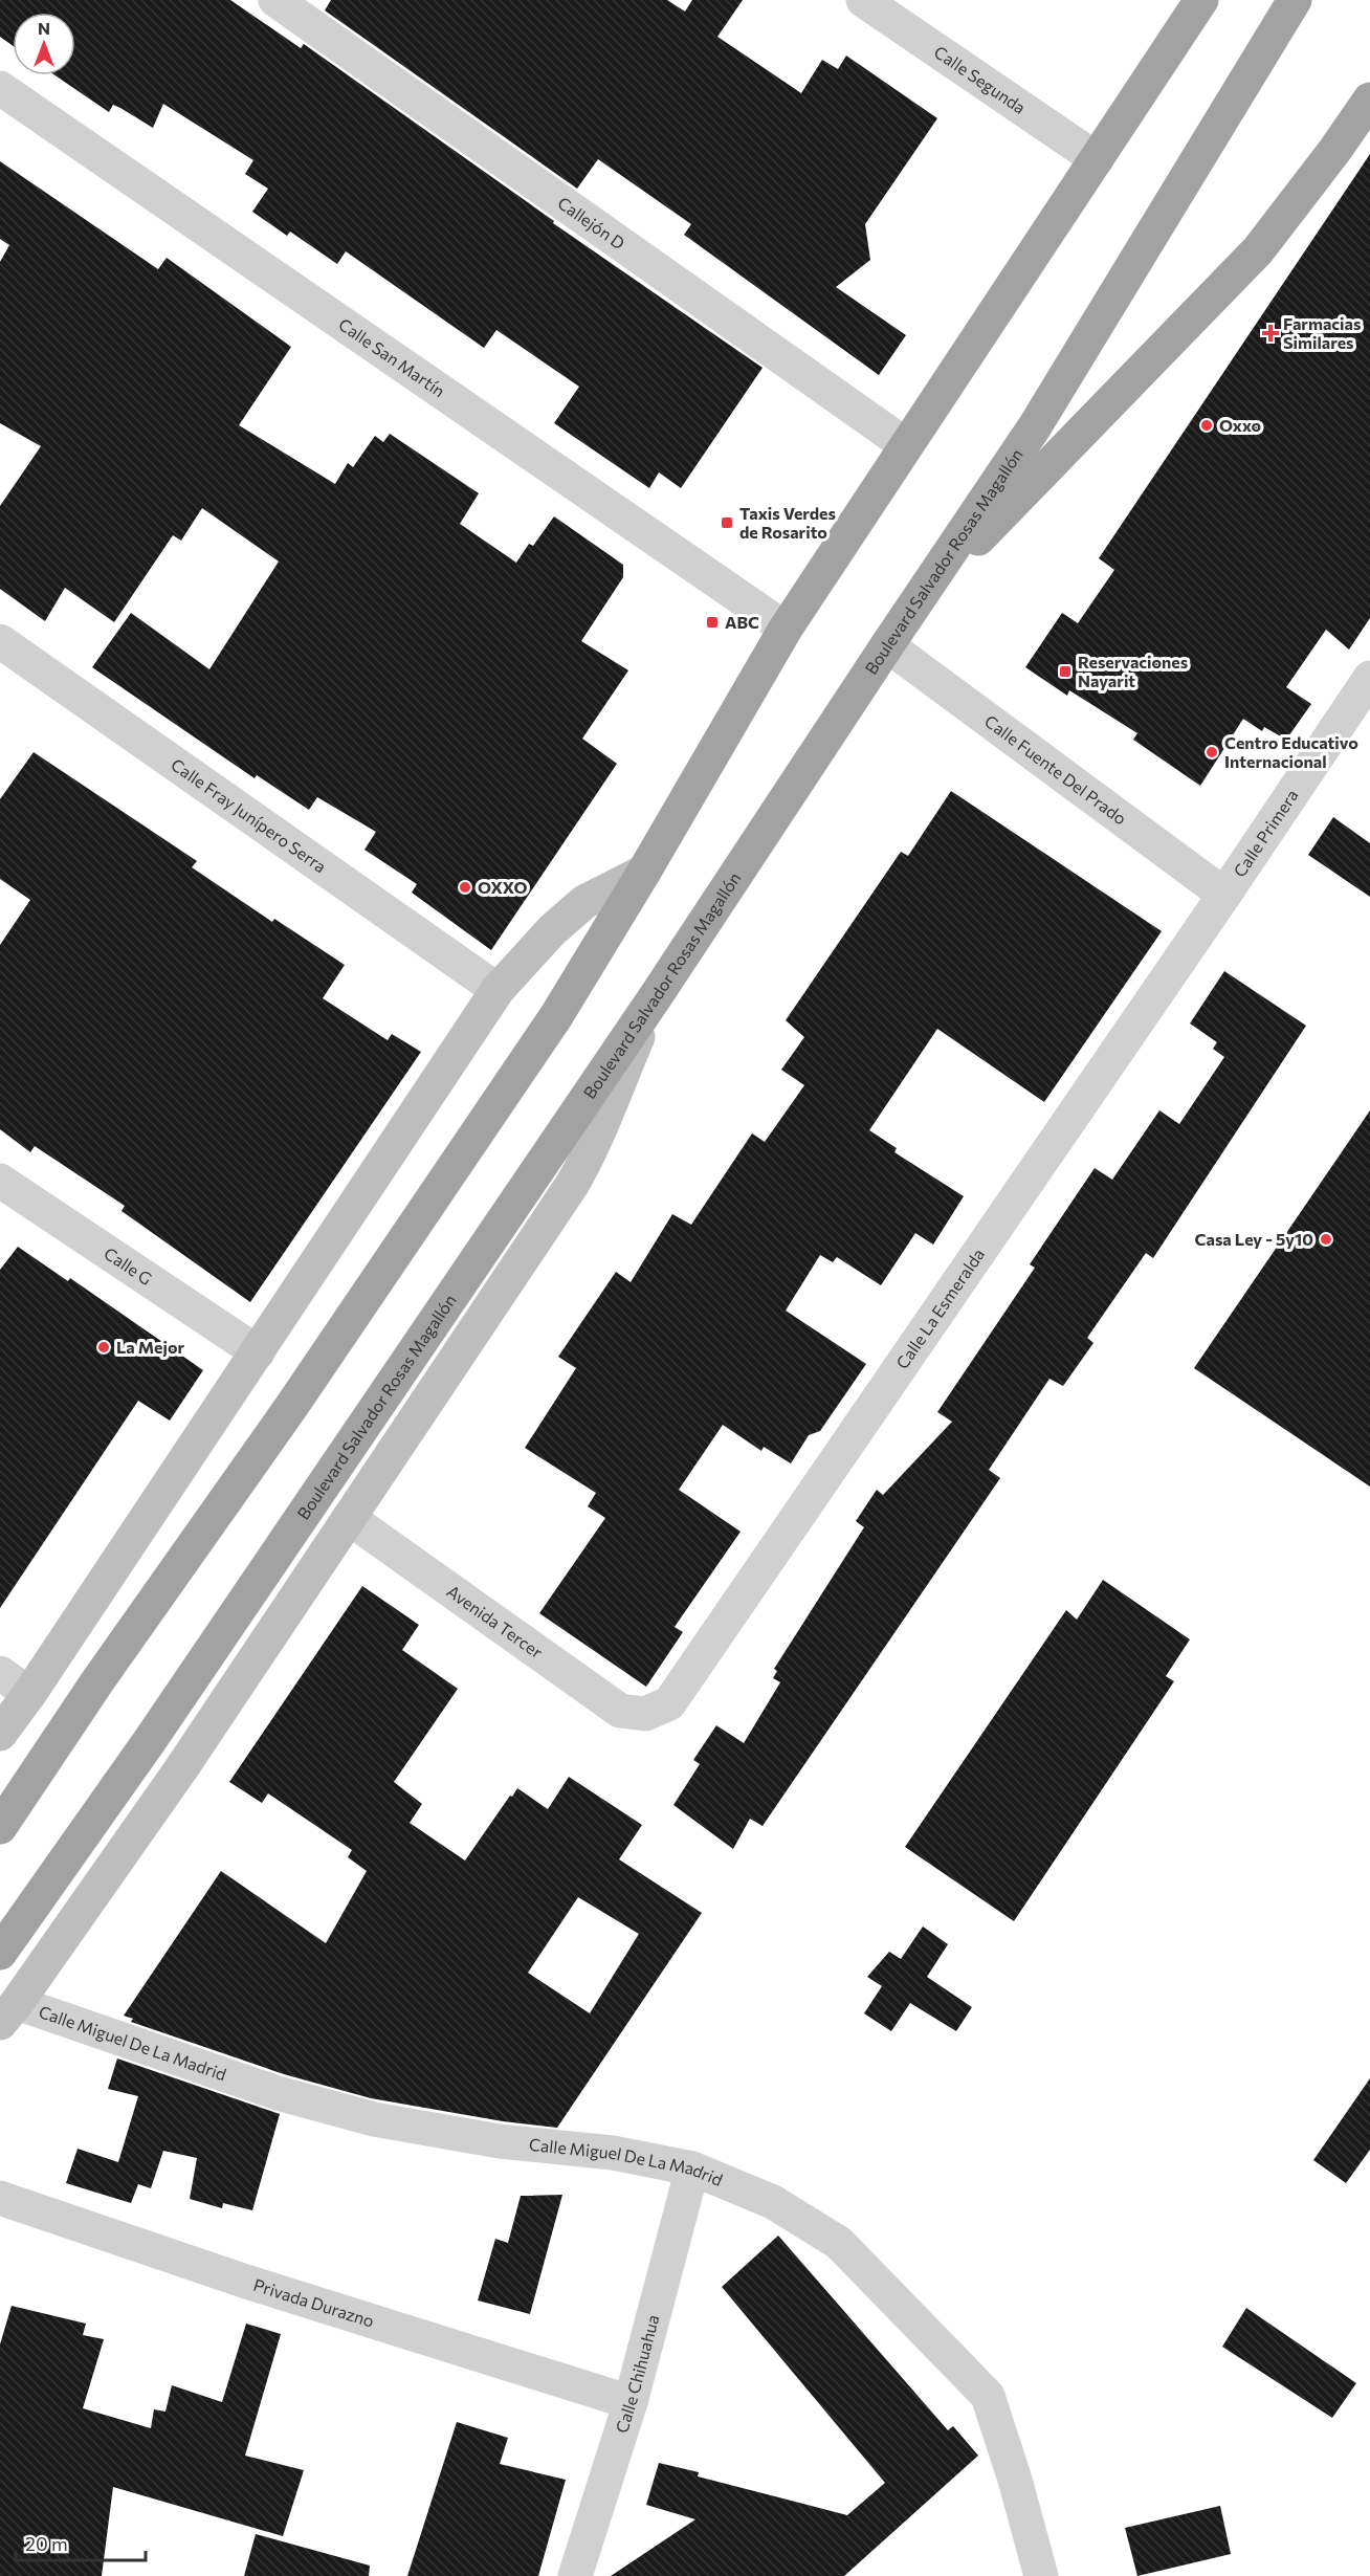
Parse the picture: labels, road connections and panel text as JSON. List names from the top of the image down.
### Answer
{
  "streets": {
    "highway": ["Boulevard Salvador Rosas Magallón"],
    "street": [
      "Calle Segunda",
      "Callejón D",
      "Calle San Martín",
      "Calle Fuente Del Prado",
      "Calle Fray Junípero Serra",
      "Calle Primera",
      "Calle G",
      "Calle La Esmeralda",
      "Avenida Tercer",
      "Calle Miguel De La Madrid",
      "Privada Durazno",
      "Calle Chihuahua"
    ]
  },
  "crossings": [
    ["Boulevard Salvador Rosas Magallón", "Calle Fuente Del Prado"],
    ["Calle Fuente Del Prado", "Calle Primera"],
    ["Calle Fuente Del Prado", "Calle La Esmeralda"],
    ["Calle Primera", "Calle La Esmeralda"],
    ["Calle La Esmeralda", "Avenida Tercer"],
    ["Calle Miguel De La Madrid", "Calle Chihuahua"],
    ["Privada Durazno", "Calle Chihuahua"]
  ],
  "places": {
    "health": ["Farmacias Similares"],
    "other": [
      "Oxxo",
      "Centro Educativo Internacional",
      "OXXO",
      "Casa Ley - 5y10",
      "La Mejor"
    ],
    "transit": ["Taxis Verdes de Rosarito", "ABC", "Reservaciones Nayarit"]
  },
  "scale_bar": "20 m",
  "north": "top"
}
